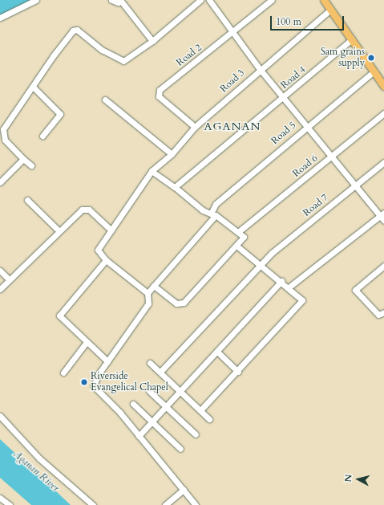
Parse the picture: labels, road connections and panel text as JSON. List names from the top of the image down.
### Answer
{
  "streets": {
    "street": [
      "Road 2",
      "Road 4",
      "Road 3",
      "Road 5",
      "Road 6",
      "Road 7"
    ]
  },
  "crossings": [
    ["Road 2", "Road 3"]
  ],
  "districts": ["AGANAN"],
  "water": ["Aganan River"],
  "places": ["Sam grains supply", "Riverside Evangelical Chapel"],
  "scale_bar": "100 m",
  "north": "left"
}
